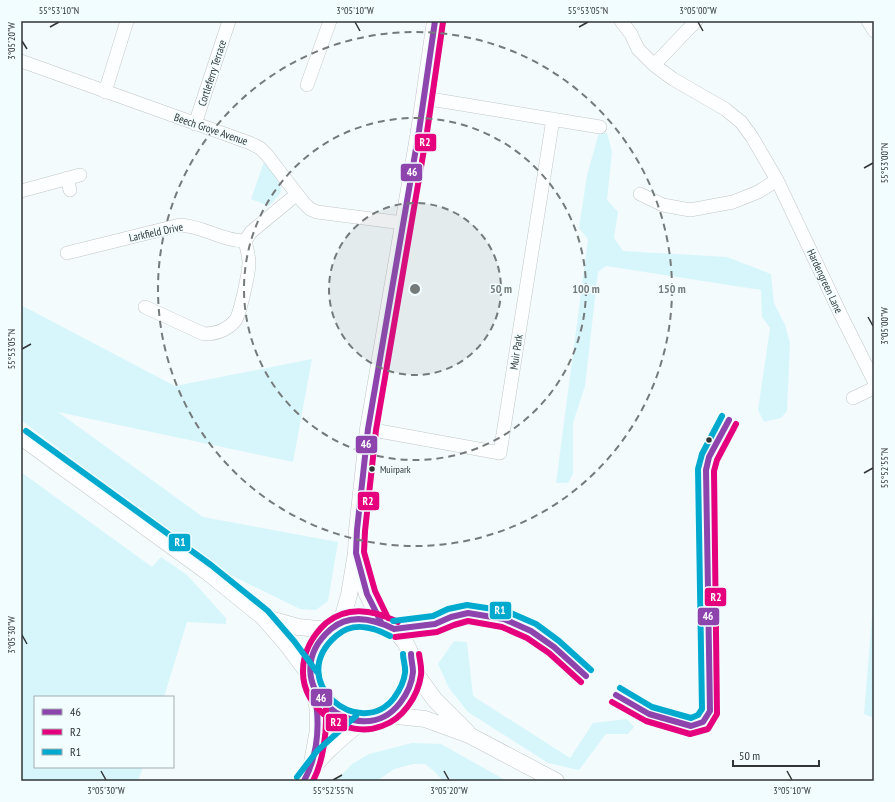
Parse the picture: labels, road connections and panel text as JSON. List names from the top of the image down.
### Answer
{
  "streets": {
    "street": [
      "Cortleferry Terrace",
      "Beech Grove Avenue",
      "Larkfield Drive",
      "Hardengreen Lane",
      "Muir Park"
    ]
  },
  "crossings": [
    ["Cortleferry Terrace", "Beech Grove Avenue"]
  ],
  "places": ["Muirpark"],
  "lines": ["transit line 46", "transit line R2", "transit line R1"],
  "legend": ["46", "R2", "R1"],
  "scale_bar": "50 m",
  "coordinates": [
    "55°53'10\"N",
    "3°05'10\"W",
    "55°53'05\"N",
    "3°05'00\"W",
    "3°05'20\"W",
    "55°53'00\"N",
    "55°52'55\"N",
    "3°05'30\"W"
  ],
  "rings": ["50 m", "100 m", "150 m"]
}
